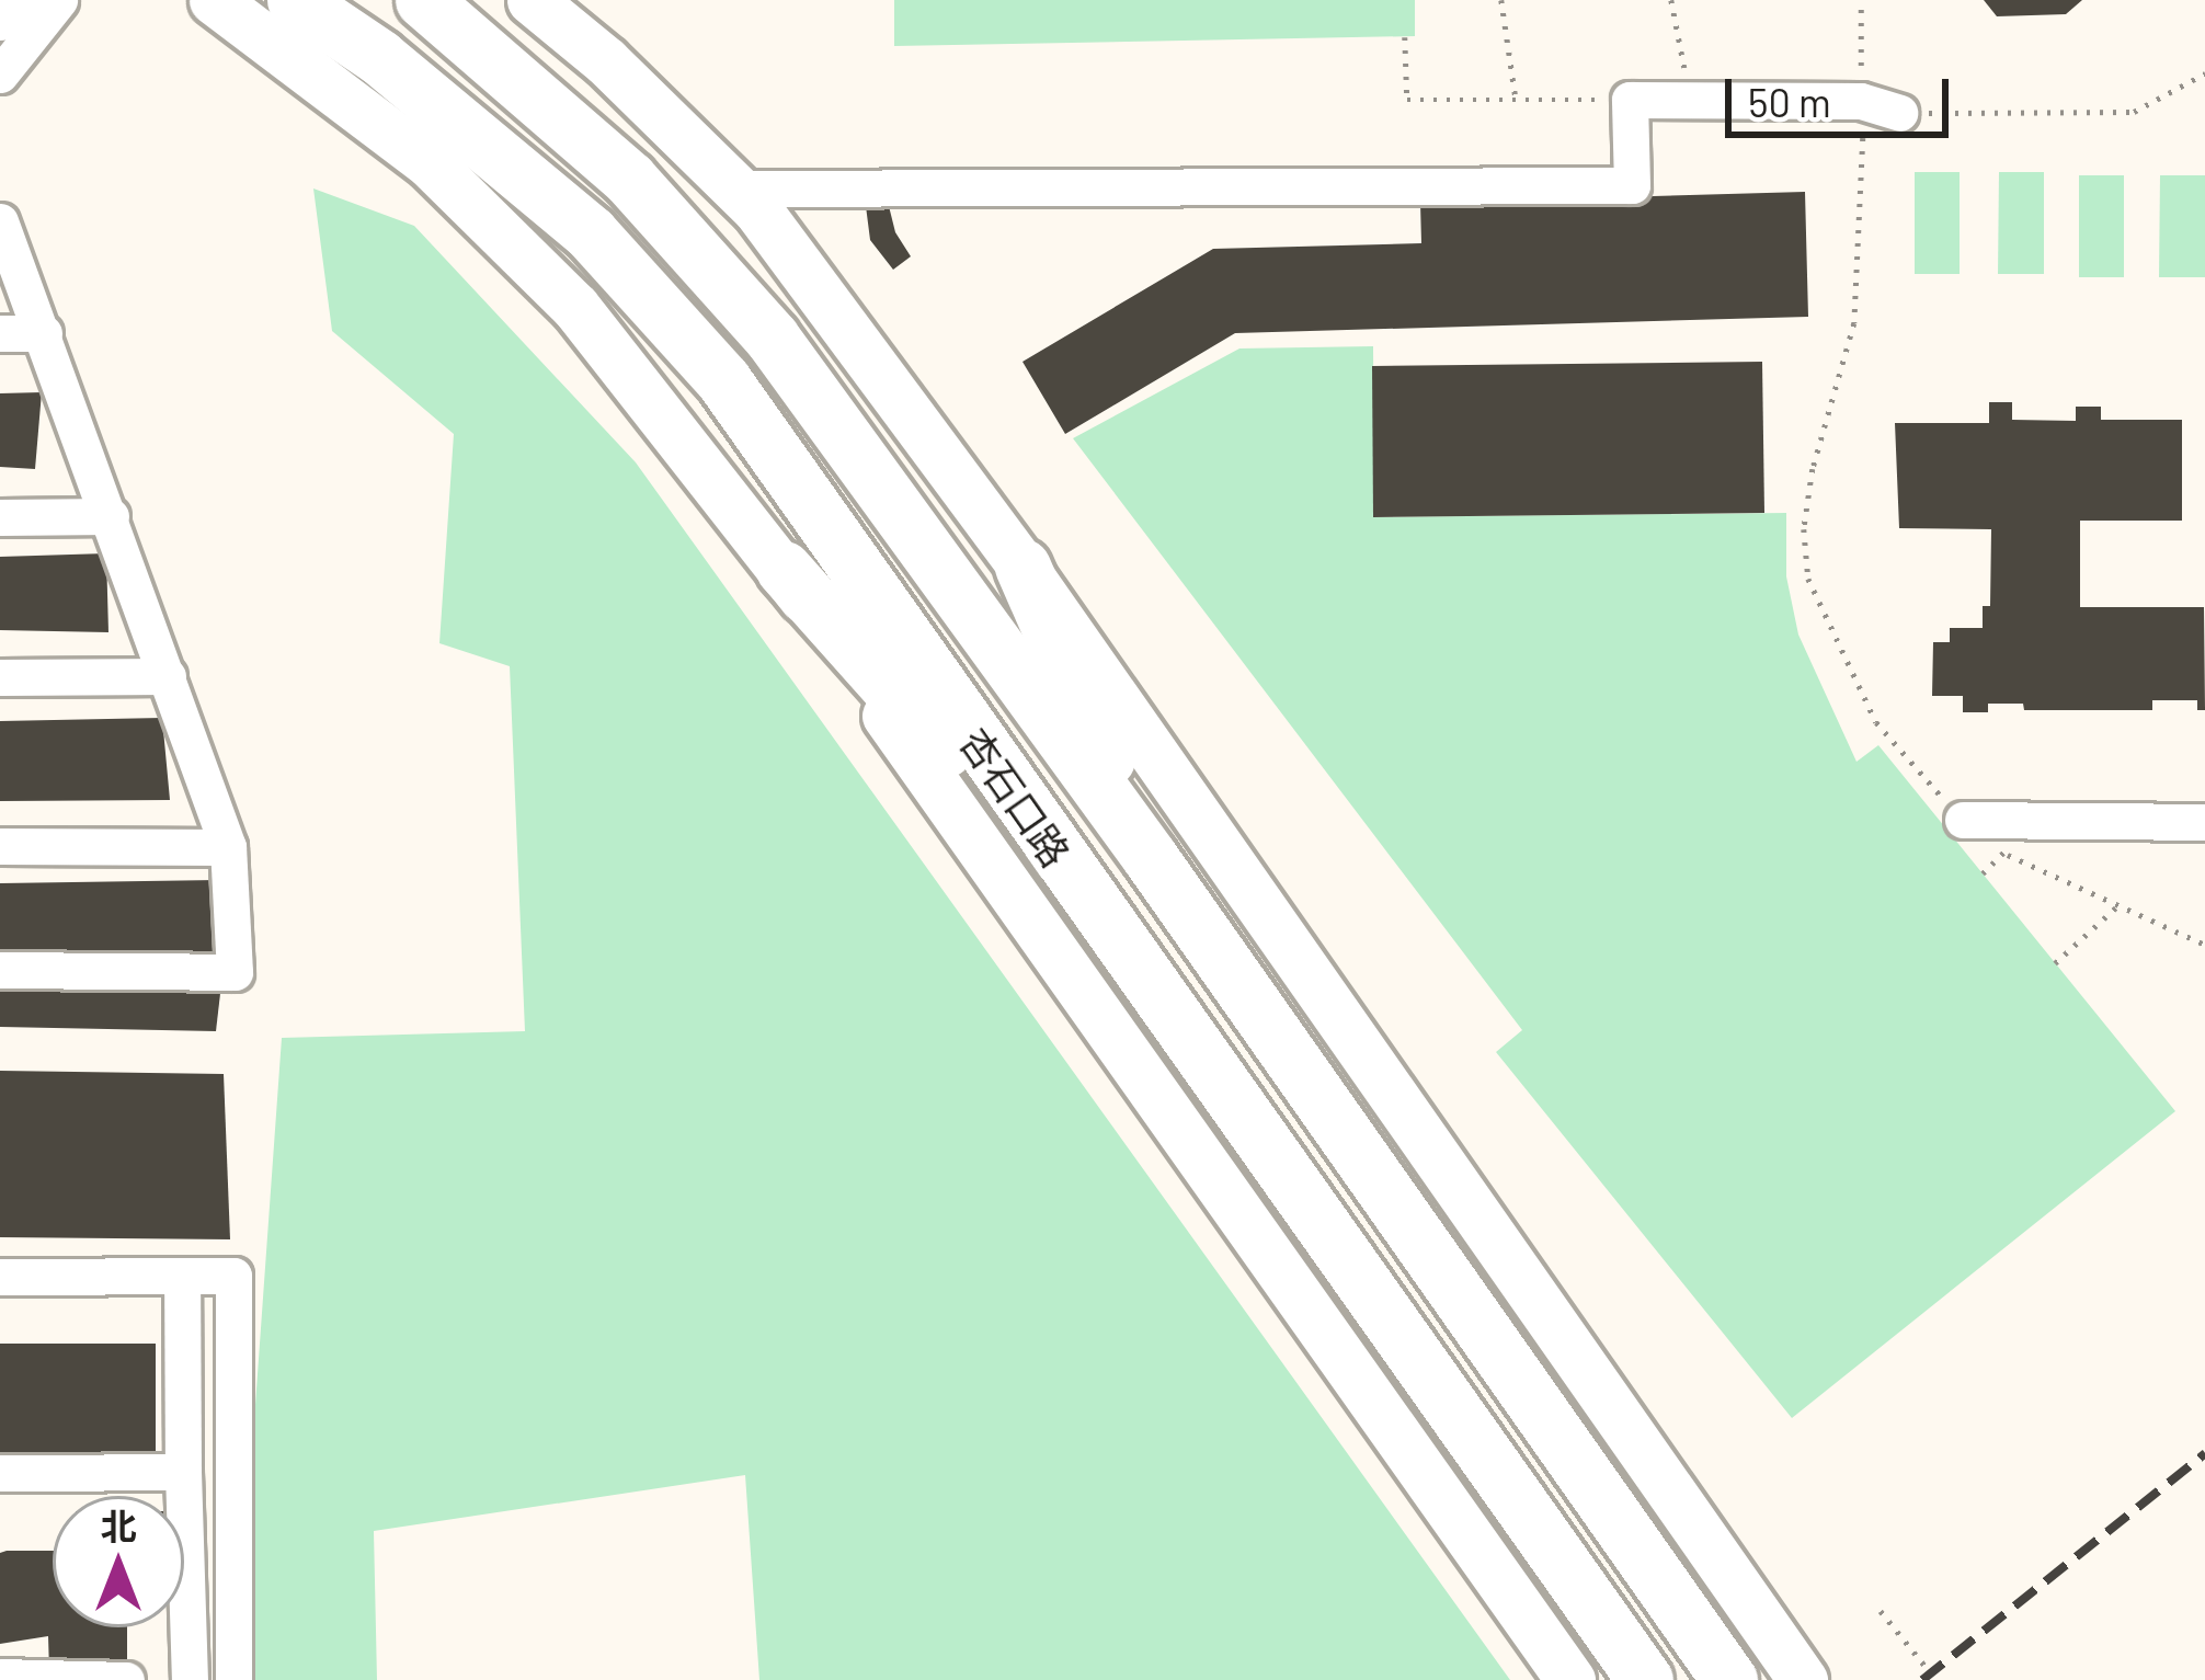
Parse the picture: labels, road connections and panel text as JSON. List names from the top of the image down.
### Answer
{
  "streets": {
    "main road": ["杏石口路"]
  },
  "scale_bar": "50 m",
  "north": "top"
}
